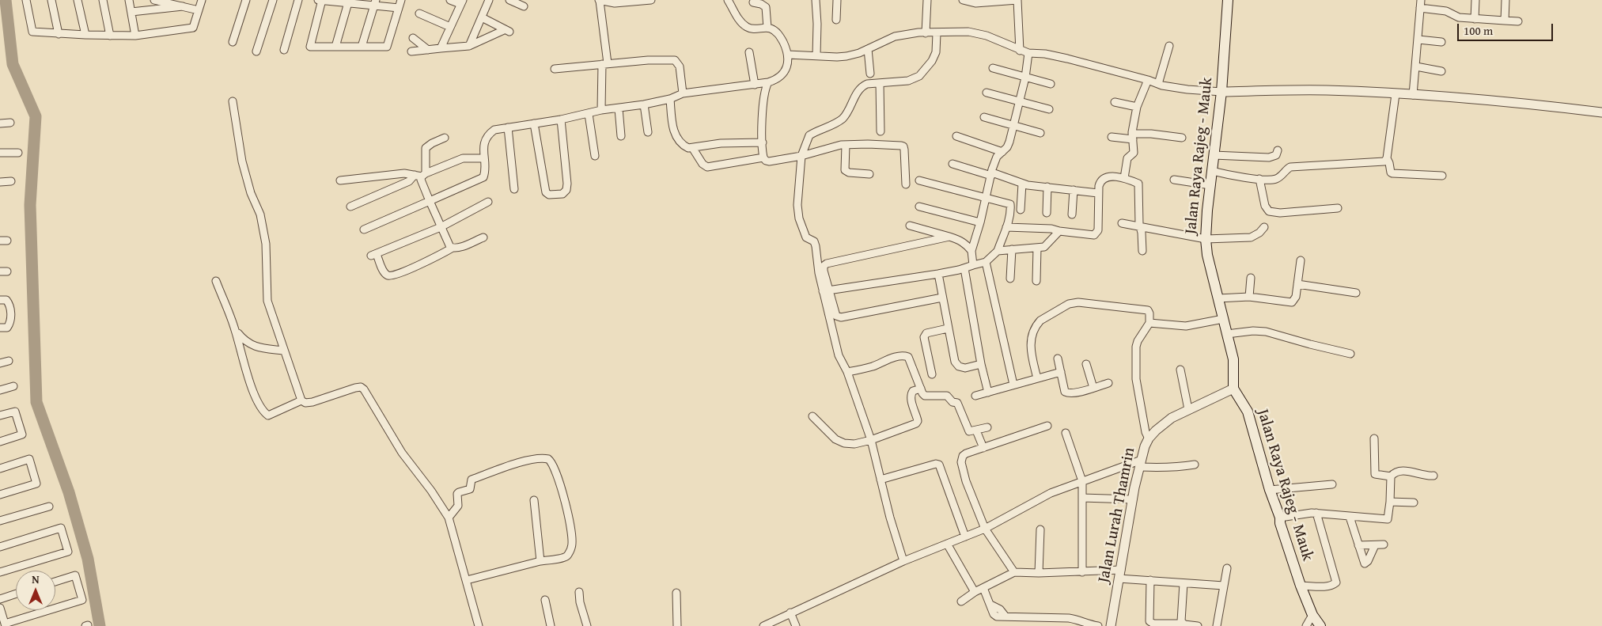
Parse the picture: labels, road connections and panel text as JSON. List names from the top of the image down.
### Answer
{
  "streets": {
    "main road": ["Jalan Raya Rajeg - Mauk"],
    "street": ["Jalan Lurah Thamrin"]
  },
  "crossings": [
    ["Jalan Raya Rajeg - Mauk", "Jalan Lurah Thamrin"]
  ],
  "scale_bar": "100 m",
  "north": "top"
}
